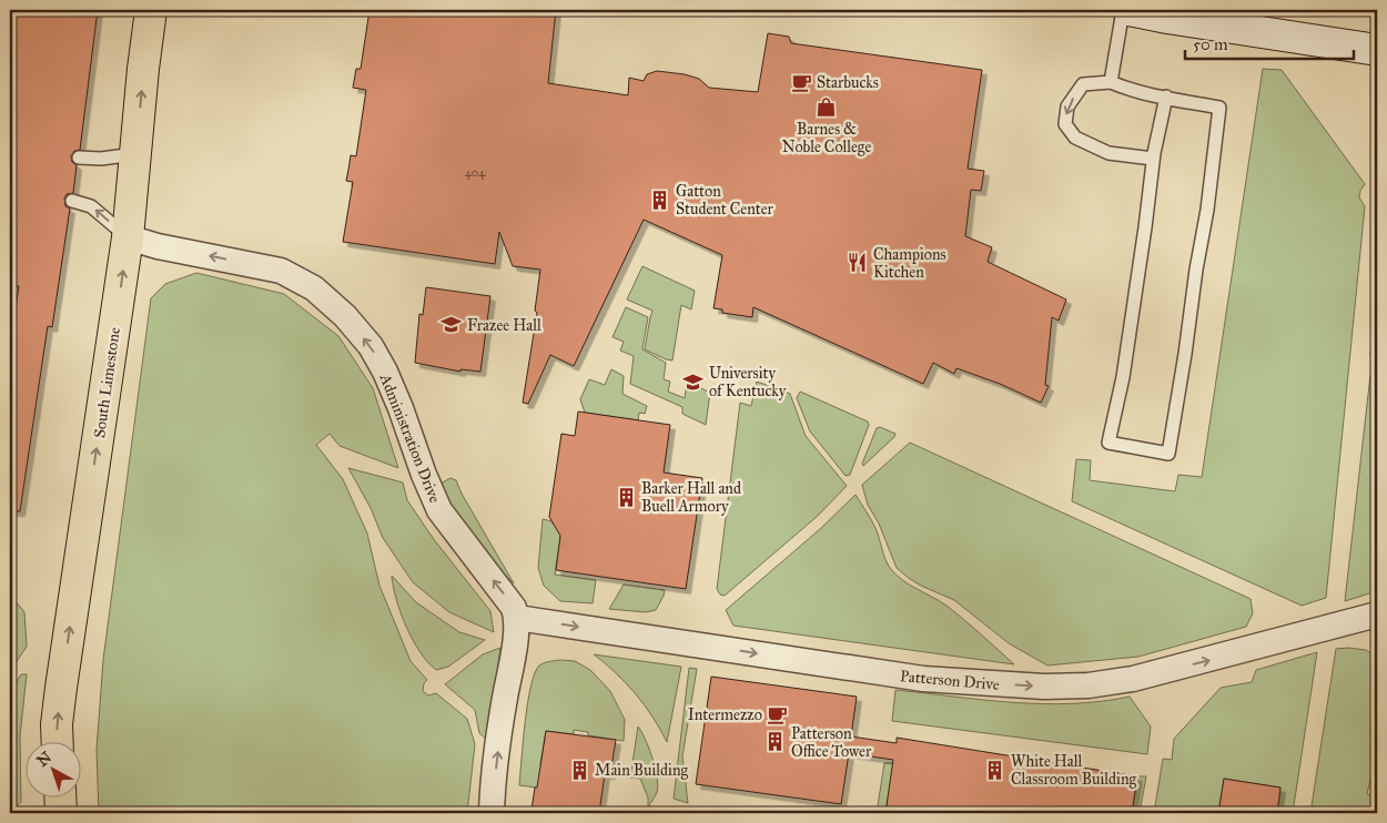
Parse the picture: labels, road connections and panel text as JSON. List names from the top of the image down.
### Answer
{
  "streets": {
    "main road": ["South Limestone"],
    "street": ["Administration Drive", "Patterson Drive"]
  },
  "crossings": [
    ["South Limestone", "Administration Drive"],
    ["Administration Drive", "Patterson Drive"]
  ],
  "one_way": ["South Limestone", "Administration Drive", "Patterson Drive"],
  "places": {
    "cafe": ["Starbucks", "Intermezzo"],
    "shop": ["Barnes & Noble College"],
    "building": [
      "Gatton Student Center",
      "Barker Hall and Buell Armory",
      "Patterson Office Tower",
      "Main Building",
      "White Hall Classroom Building"
    ],
    "restaurant": ["Champions Kitchen"],
    "school or university": ["Frazee Hall", "University of Kentucky"]
  },
  "house_numbers": ["404"],
  "scale_bar": "50 m",
  "north": "top left"
}
